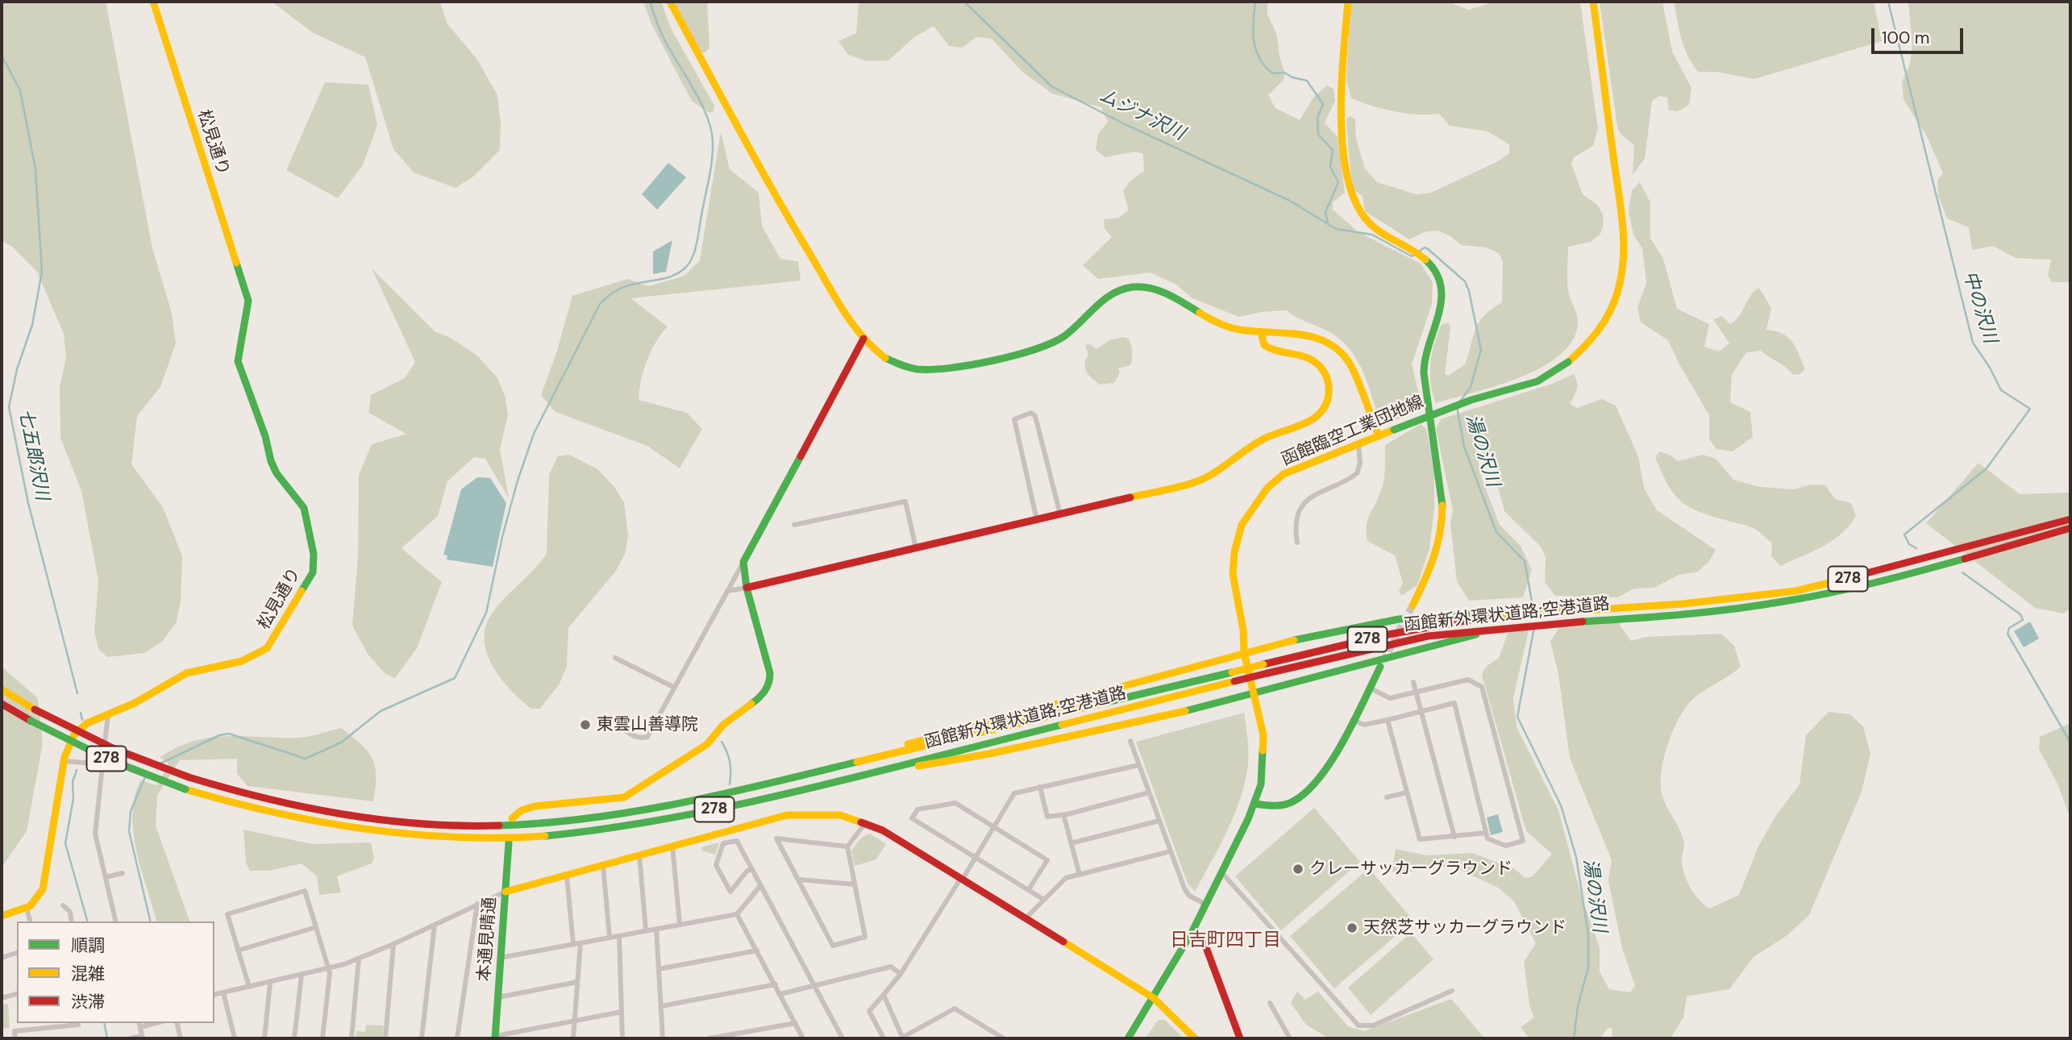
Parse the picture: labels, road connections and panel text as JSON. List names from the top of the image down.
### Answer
{
  "streets": {
    "main road": [
      "松見通り",
      "函館臨空工業団地線",
      "278",
      "函館新外環状道路;空港道路",
      "本通見晴通"
    ]
  },
  "districts": ["日吉町四丁目"],
  "water": [
    "ムジナ沢川",
    "中の沢川",
    "湯の沢川",
    "七五郎沢川"
  ],
  "places": ["東雲山善導院", "クレーサッカーグラウンド", "天然芝サッカーグラウンド"],
  "legend": ["順調", "混雑", "渋滞"],
  "scale_bar": "100 m"
}
